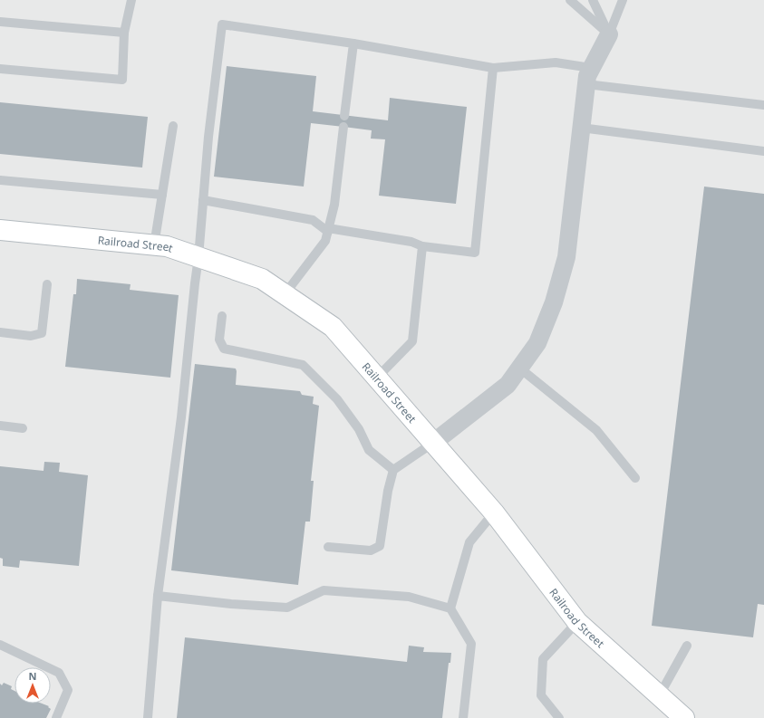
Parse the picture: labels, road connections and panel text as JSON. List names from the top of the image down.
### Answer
{
  "streets": {
    "street": ["Railroad Street"]
  },
  "north": "top"
}
